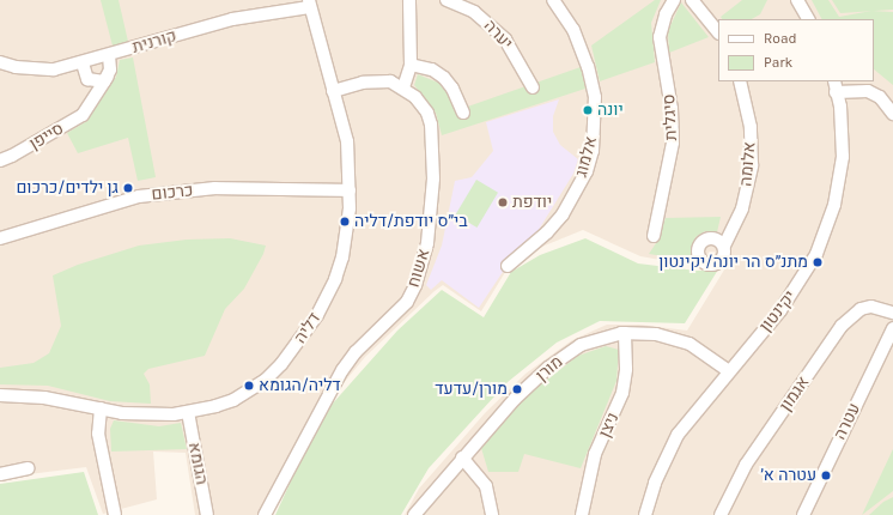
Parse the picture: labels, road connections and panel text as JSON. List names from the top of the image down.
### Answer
{
  "streets": {
    "street": [
      "יערה",
      "קורנית",
      "סיגלית",
      "סייפן",
      "אלמוג",
      "אלומה",
      "כרכום",
      "אשוח",
      "יקינטון",
      "דליה",
      "מורן",
      "אגמון",
      "עטרה",
      "ניצן",
      "הגומא"
    ]
  },
  "crossings": [
    ["קורנית", "סייפן"],
    ["קורנית", "דליה"],
    ["כרכום", "דליה"],
    ["אשוח", "דליה"],
    ["יקינטון", "מורן"],
    ["דליה", "הגומא"],
    ["מורן", "ניצן"]
  ],
  "places": [
    "יונה",
    "גן ילדים/כרכום",
    "יודפת",
    "בי״ס יודפת/דליה",
    "מתנ״ס הר יונה/יקינטון",
    "דליה/הגומא",
    "מורן/עדעד",
    "עטרה א׳"
  ],
  "legend": ["Road", "Park"]
}
